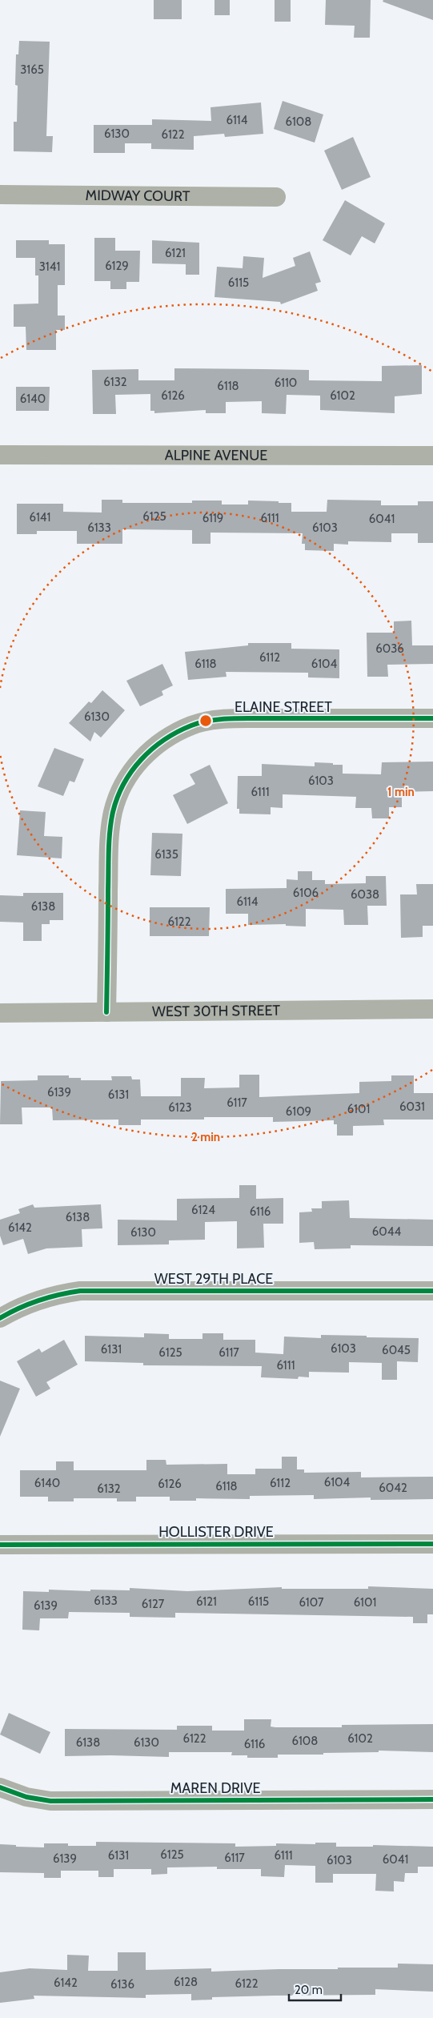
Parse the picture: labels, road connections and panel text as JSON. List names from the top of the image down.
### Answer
{
  "streets": {
    "street": [
      "MIDWAY COURT",
      "ALPINE AVENUE",
      "ELAINE STREET",
      "WEST 30TH STREET",
      "WEST 29TH PLACE",
      "HOLLISTER DRIVE",
      "MAREN DRIVE"
    ]
  },
  "crossings": [
    ["ELAINE STREET", "WEST 30TH STREET"]
  ],
  "house_numbers": [
    "3165",
    "6114",
    "6108",
    "6130",
    "6122",
    "6121",
    "6129",
    "3141",
    "6115",
    "6132",
    "6110",
    "6118",
    "6126",
    "6102",
    "6140",
    "6125",
    "6141",
    "6119",
    "6111",
    "6041",
    "6133",
    "6103",
    "6036",
    "6112",
    "6118",
    "6104",
    "6130",
    "6103",
    "6111",
    "6135",
    "6106",
    "6038",
    "6114",
    "6138",
    "6122",
    "6139",
    "6131",
    "6117",
    "6031",
    "6123",
    "6101",
    "6109",
    "6124",
    "6116",
    "6138",
    "6142",
    "6044",
    "6130",
    "6103",
    "6131",
    "6045",
    "6125",
    "6117",
    "6111",
    "6104",
    "6140",
    "6112",
    "6126",
    "6118",
    "6042",
    "6132",
    "6133",
    "6121",
    "6115",
    "6107",
    "6101",
    "6127",
    "6139",
    "6122",
    "6102",
    "6108",
    "6138",
    "6130",
    "6116",
    "6125",
    "6131",
    "6111",
    "6117",
    "6139",
    "6041",
    "6103",
    "6128",
    "6142",
    "6122",
    "6136"
  ],
  "scale_bar": "20 m",
  "rings": ["1 min", "2 min"]
}
